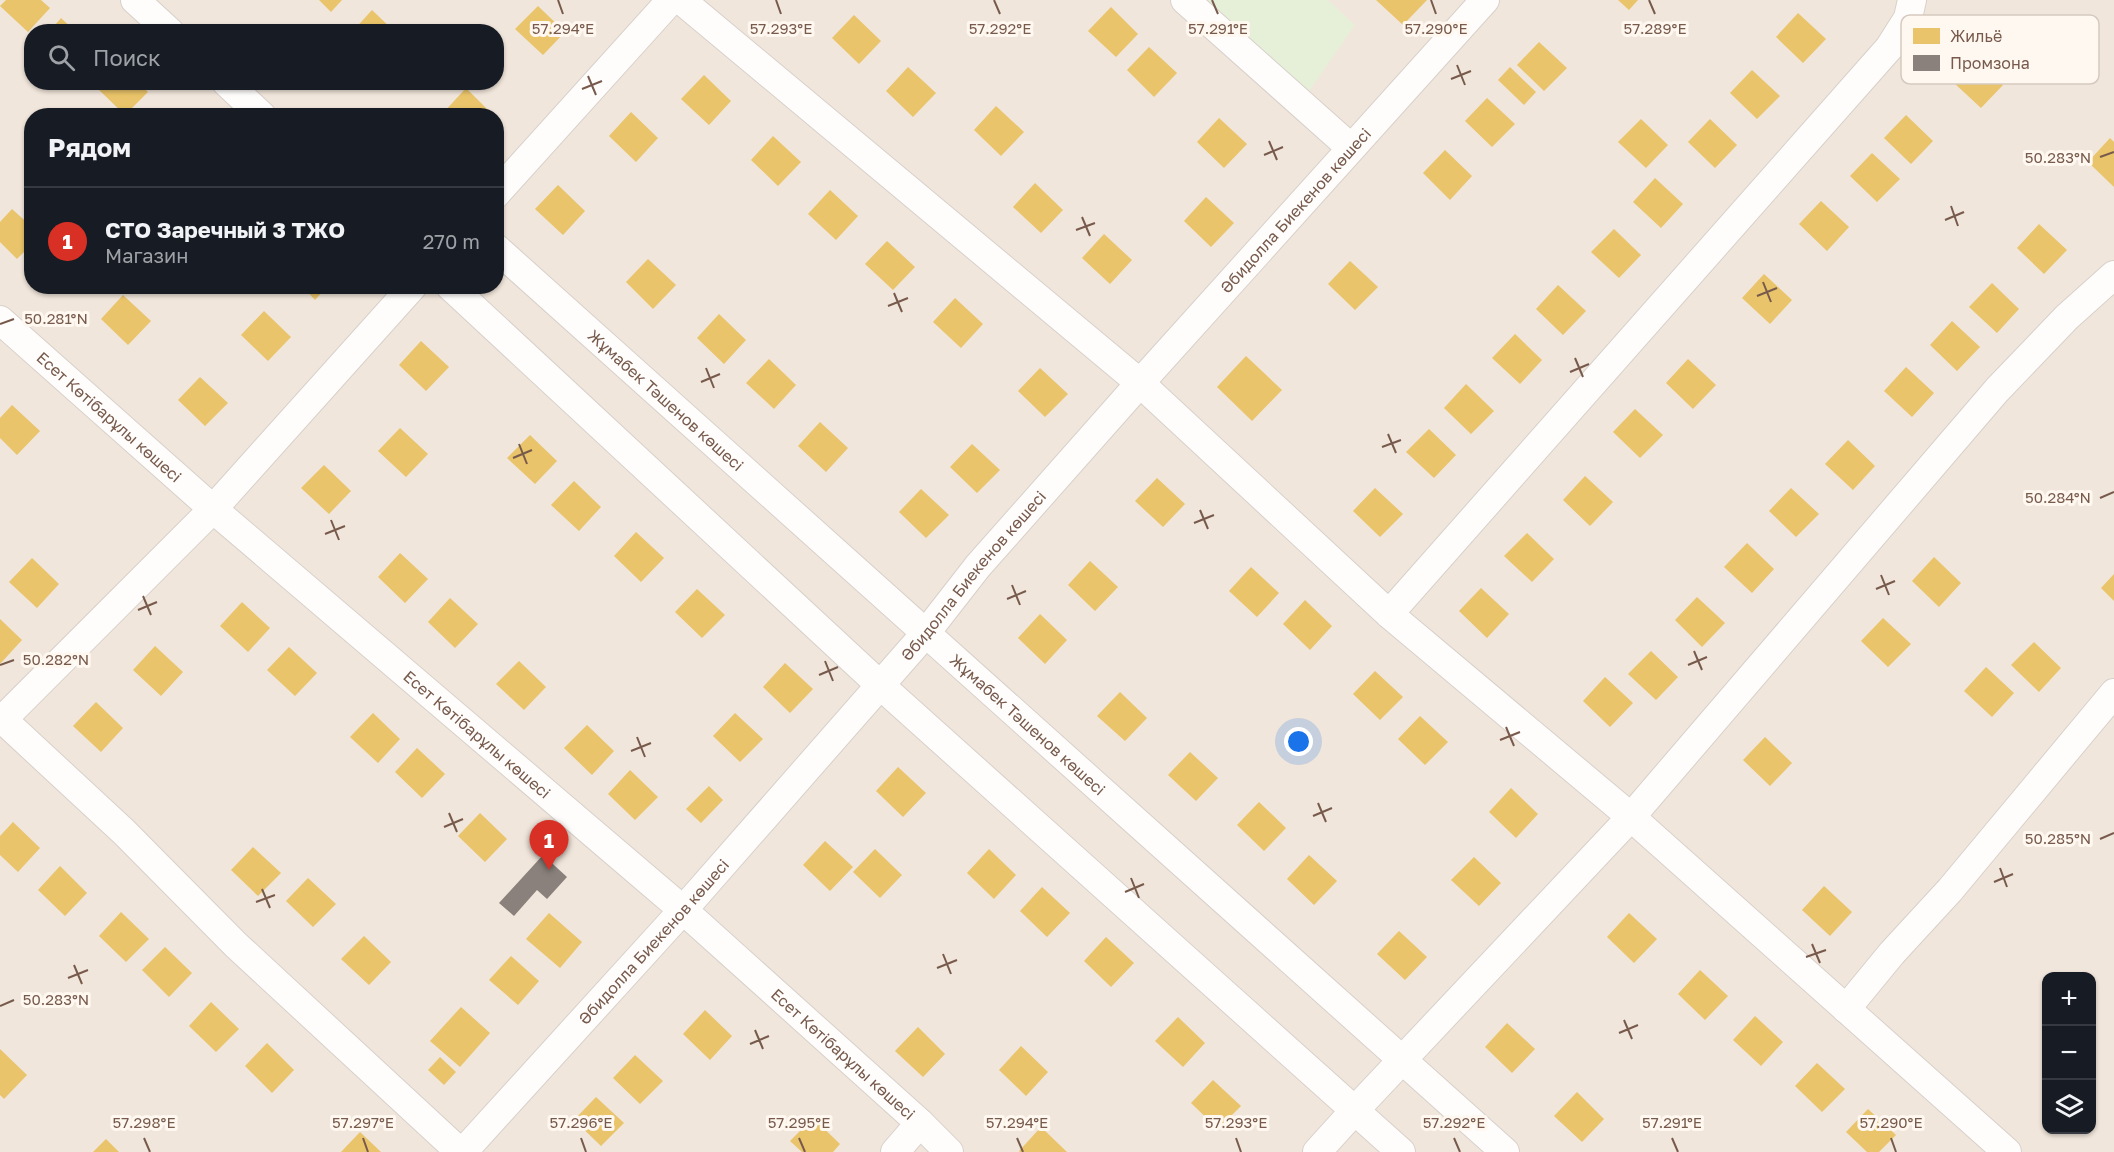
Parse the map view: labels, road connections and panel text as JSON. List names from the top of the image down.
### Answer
{
  "streets": {
    "street": ["Әбидолла Биекенов көшесі", "Жұмабек Тәшенов көшесі", "Есет Көтібарұлы көшесі"]
  },
  "crossings": [
    ["Әбидолла Биекенов көшесі", "Жұмабек Тәшенов көшесі"],
    ["Әбидолла Биекенов көшесі", "Есет Көтібарұлы көшесі"]
  ],
  "legend": ["Жильё", "Промзона"],
  "page": {
    "search": "Поиск",
    "heading": "Рядом",
    "list": [
      {
        "mark": "1",
        "name": "СТО Заречный 3 ТЖО",
        "note": "Магазин",
        "value": "270 m"
      }
    ],
    "pins": "1",
    "map_buttons": ["+", "−"]
  },
  "coordinates": [
    "57.289°E",
    "57.294°E",
    "57.293°E",
    "57.292°E",
    "57.291°E",
    "57.290°E",
    "50.283°N",
    "50.281°N",
    "50.284°N",
    "50.282°N",
    "50.285°N",
    "57.298°E",
    "57.297°E",
    "57.296°E",
    "57.295°E"
  ]
}
